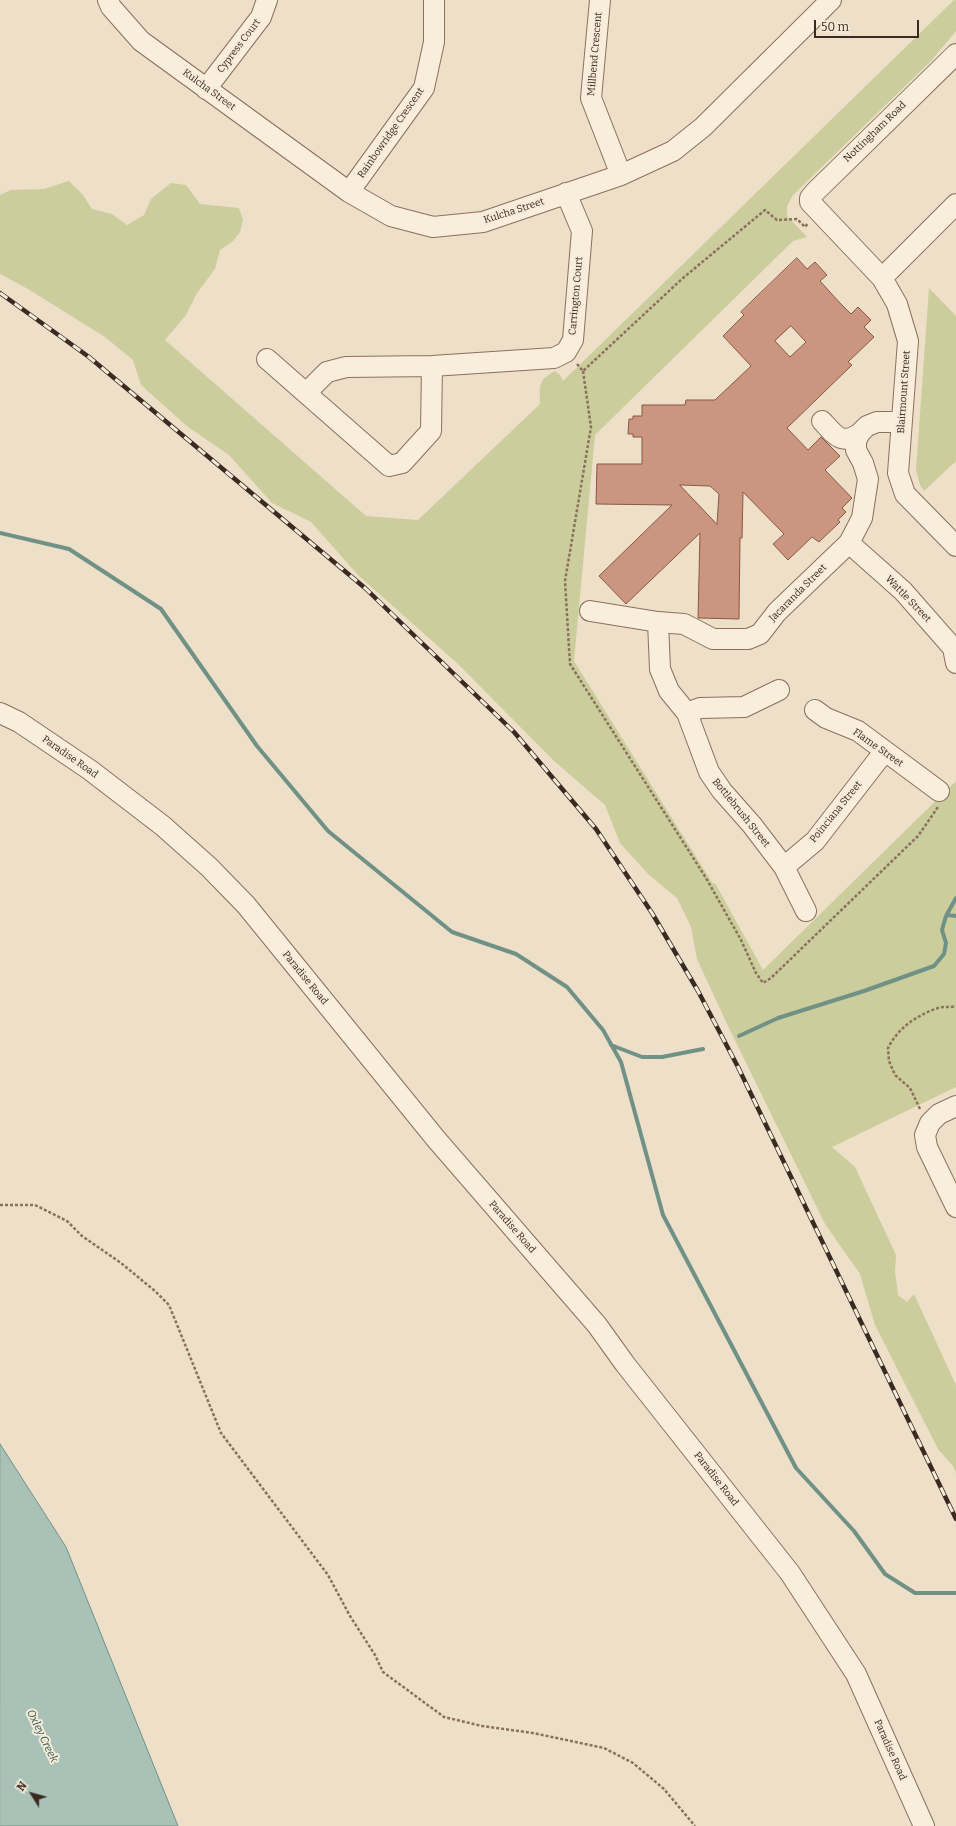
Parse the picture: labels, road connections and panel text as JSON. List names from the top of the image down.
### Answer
{
  "streets": {
    "street": [
      "Cypress Court",
      "Millbend Crescent",
      "Kulcha Street",
      "Nottingham Road",
      "Rainbowridge Crescent",
      "Carrington Court",
      "Blairmount Street",
      "Jacaranda Street",
      "Wattle Street",
      "Flame Street",
      "Paradise Road",
      "Poinciana Street",
      "Bottlebrush Street"
    ]
  },
  "crossings": [
    ["Cypress Court", "Kulcha Street"],
    ["Millbend Crescent", "Kulcha Street"],
    ["Kulcha Street", "Rainbowridge Crescent"],
    ["Kulcha Street", "Carrington Court"],
    ["Nottingham Road", "Blairmount Street"],
    ["Jacaranda Street", "Wattle Street"],
    ["Jacaranda Street", "Bottlebrush Street"],
    ["Flame Street", "Poinciana Street"],
    ["Poinciana Street", "Bottlebrush Street"]
  ],
  "water": ["Oxley Creek"],
  "scale_bar": "50 m",
  "north": "top left"
}
